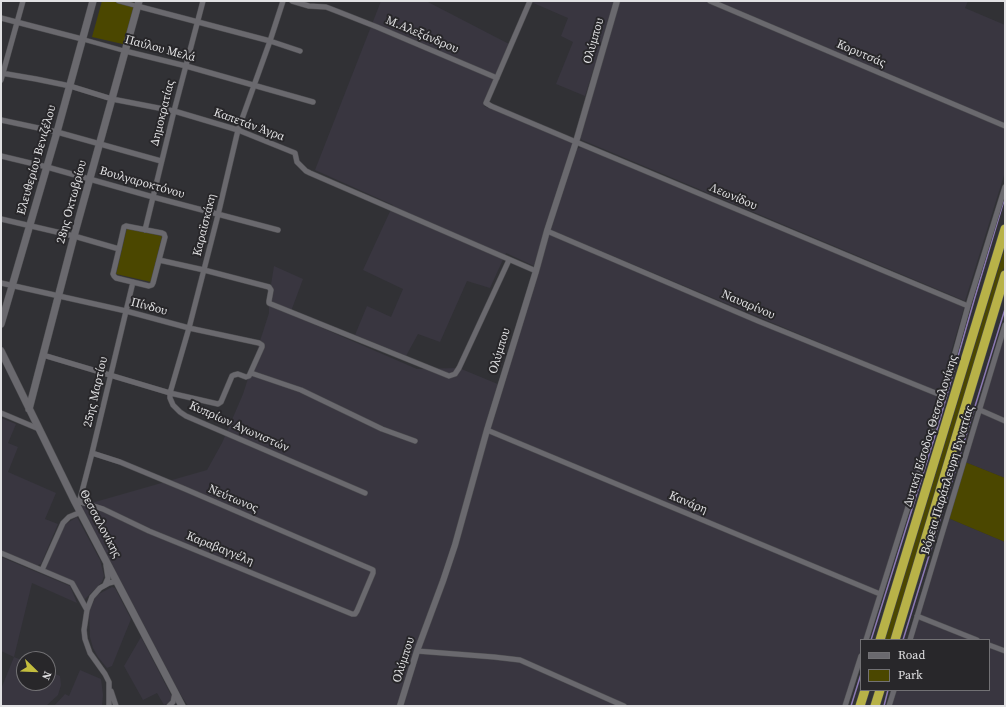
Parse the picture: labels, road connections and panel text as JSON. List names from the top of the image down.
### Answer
{
  "streets": {
    "highway": ["Δυτική Είσοδος Θεσσαλονίκης"],
    "main road": ["Ελευθερίου Βενιζέλου", "28ης Οκτωβρίου", "Θεσσαλονίκης"],
    "street": [
      "Μ.Αλεξάνδρου",
      "Ολύμπου",
      "Παύλου Μελά",
      "Κορυτσάς",
      "Δημοκρατίας",
      "Καπετάν Άγρα",
      "Βουλγαροκτόνου",
      "Λεωνίδου",
      "Καραϊσκάκη",
      "Ναυαρίνου",
      "Πίνδου",
      "25ης Μαρτίου",
      "Κυπρίων Αγωνιστών",
      "Βόρεια Παράπλευρη Εγνατίας",
      "Νεύτωνος",
      "Κανάρη",
      "Καραβαγγέλη"
    ]
  },
  "crossings": [
    ["Μ.Αλεξάνδρου", "Λεωνίδου"],
    ["Ολύμπου", "Καπετάν Άγρα"],
    ["Ολύμπου", "Λεωνίδου"],
    ["Ολύμπου", "Ναυαρίνου"],
    ["Ολύμπου", "Κανάρη"],
    ["Παύλου Μελά", "Δημοκρατίας"],
    ["Παύλου Μελά", "Ελευθερίου Βενιζέλου"],
    ["Παύλου Μελά", "28ης Οκτωβρίου"],
    ["Παύλου Μελά", "Καραϊσκάκη"],
    ["Δημοκρατίας", "Καπετάν Άγρα"],
    ["Δημοκρατίας", "Βουλγαροκτόνου"],
    ["Καπετάν Άγρα", "Ελευθερίου Βενιζέλου"],
    ["Καπετάν Άγρα", "28ης Οκτωβρίου"],
    ["Καπετάν Άγρα", "Καραϊσκάκη"],
    ["Ελευθερίου Βενιζέλου", "Βουλγαροκτόνου"],
    ["Ελευθερίου Βενιζέλου", "Πίνδου"],
    ["Βουλγαροκτόνου", "28ης Οκτωβρίου"],
    ["Βουλγαροκτόνου", "Καραϊσκάκη"],
    ["28ης Οκτωβρίου", "Πίνδου"],
    ["28ης Οκτωβρίου", "Θεσσαλονίκης"],
    ["Καραϊσκάκη", "Πίνδου"],
    ["Καραϊσκάκη", "Κυπρίων Αγωνιστών"],
    ["Πίνδου", "25ης Μαρτίου"],
    ["25ης Μαρτίου", "Νεύτωνος"],
    ["25ης Μαρτίου", "Θεσσαλονίκης"],
    ["25ης Μαρτίου", "Καραβαγγέλη"],
    ["Νεύτωνος", "Καραβαγγέλη"],
    ["Θεσσαλονίκης", "Καραβαγγέλη"]
  ],
  "legend": ["Road", "Park"],
  "north": "bottom right"
}
